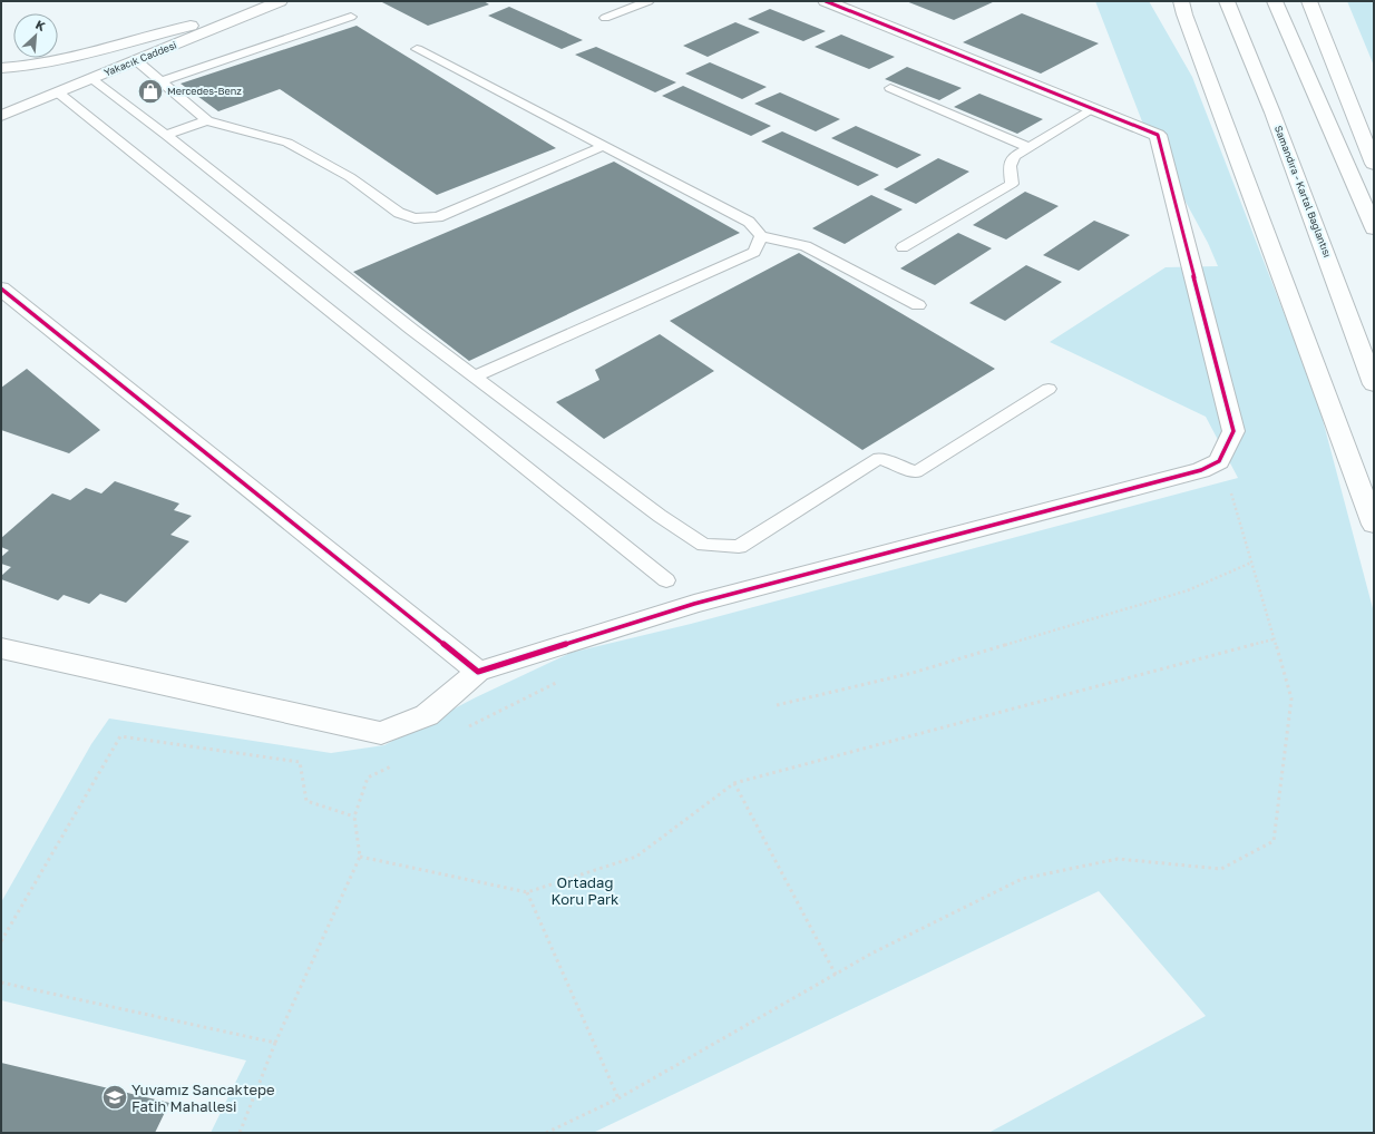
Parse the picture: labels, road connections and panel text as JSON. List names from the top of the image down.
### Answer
{
  "streets": {
    "main road": ["Yakacık Caddesi", "Samandıra - Kartal Bağlantısı"]
  },
  "parks": ["Ortadağ Koru Park"],
  "places": {
    "shop": ["Mercedes-Benz"],
    "school or university": ["Yuvamız Sancaktepe Fatih Mahallesi"]
  },
  "north": "top right"
}
